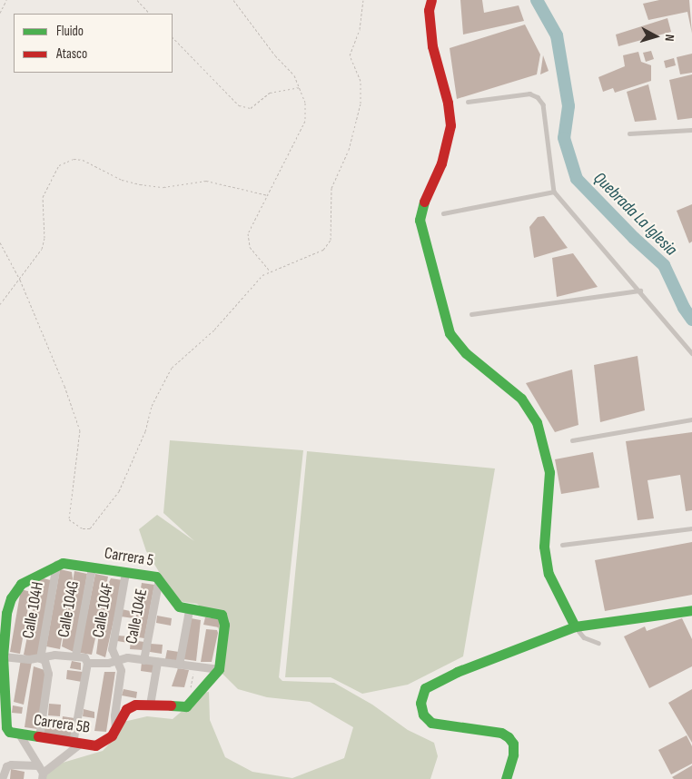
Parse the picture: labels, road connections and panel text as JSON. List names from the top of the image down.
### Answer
{
  "streets": {
    "street": [
      "Carrera 5",
      "Calle 104G",
      "Calle 104H",
      "Calle 104F",
      "Calle 104E",
      "Carrera 5B"
    ]
  },
  "crossings": [
    ["Carrera 5", "Calle 104G"],
    ["Carrera 5", "Calle 104H"],
    ["Carrera 5", "Calle 104F"],
    ["Carrera 5", "Calle 104E"],
    ["Carrera 5", "Carrera 5B"],
    ["Calle 104H", "Carrera 5B"],
    ["Calle 104F", "Carrera 5B"],
    ["Calle 104E", "Carrera 5B"]
  ],
  "water": ["Quebrada La Iglesia"],
  "legend": ["Fluido", "Atasco"],
  "north": "right"
}
